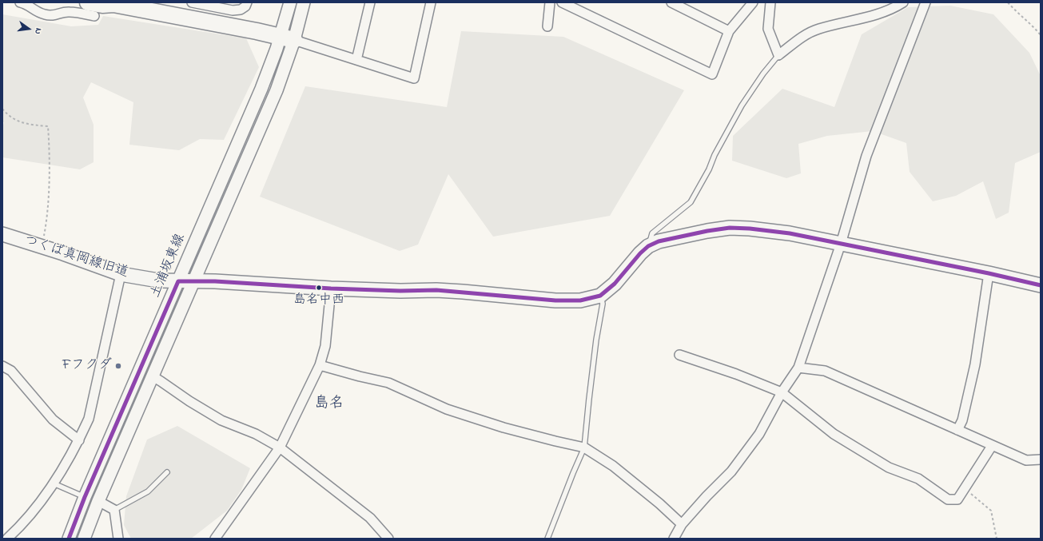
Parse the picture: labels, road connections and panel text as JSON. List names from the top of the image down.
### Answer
{
  "streets": {
    "main road": ["つくば真岡線旧道", "土浦坂東線"]
  },
  "crossings": [
    ["つくば真岡線旧道", "土浦坂東線"]
  ],
  "districts": ["島名"],
  "places": ["島名中西", "Fフクダ"],
  "north": "right"
}
